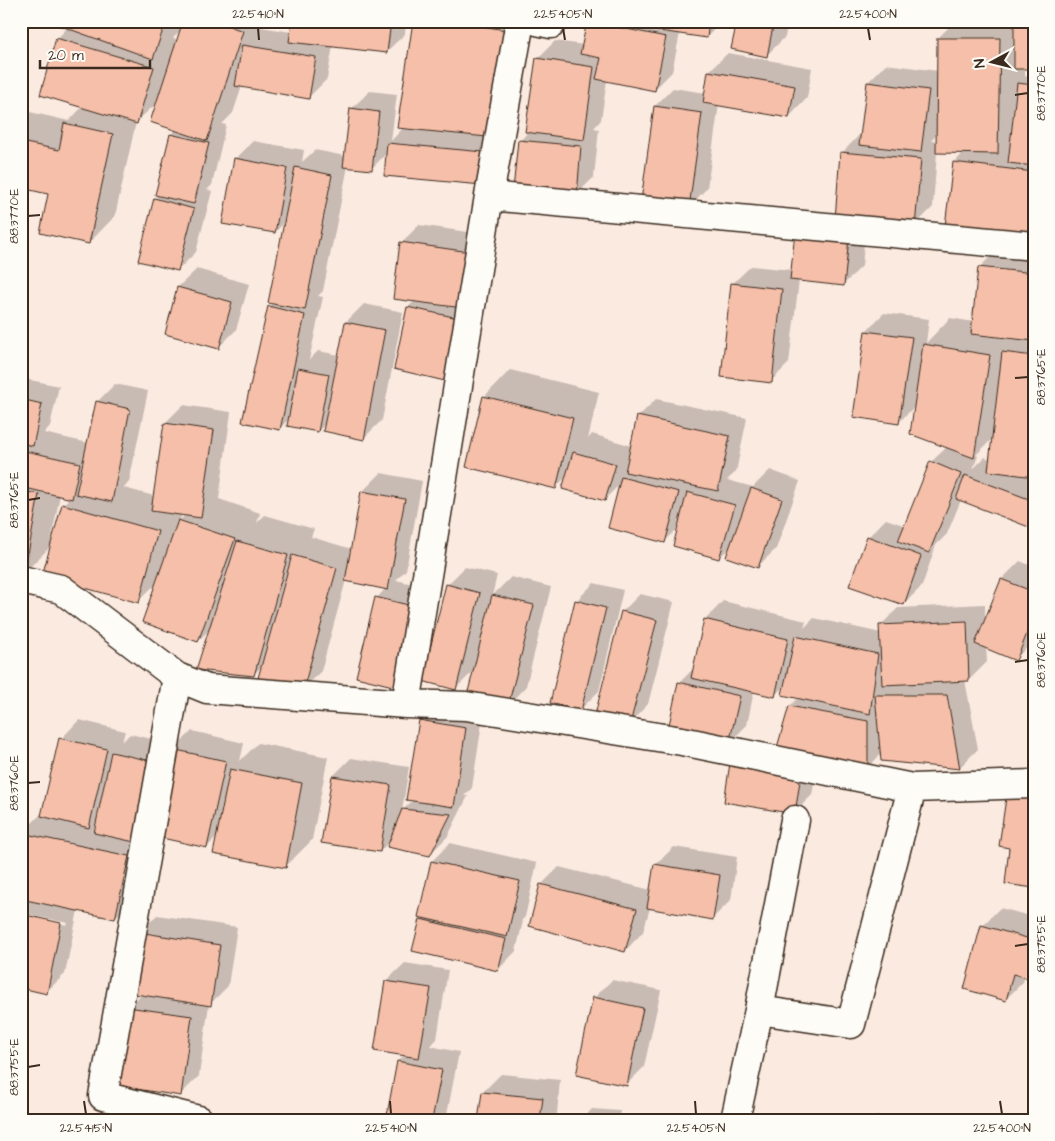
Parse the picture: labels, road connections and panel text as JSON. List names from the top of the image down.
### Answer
{
  "scale_bar": "20 m",
  "north": "left",
  "coordinates": [
    "22.5410°N",
    "22.5405°N",
    "22.5400°N",
    "88.3770°E",
    "88.3765°E",
    "88.3760°E",
    "88.3755°E",
    "22.5415°N"
  ]
}
